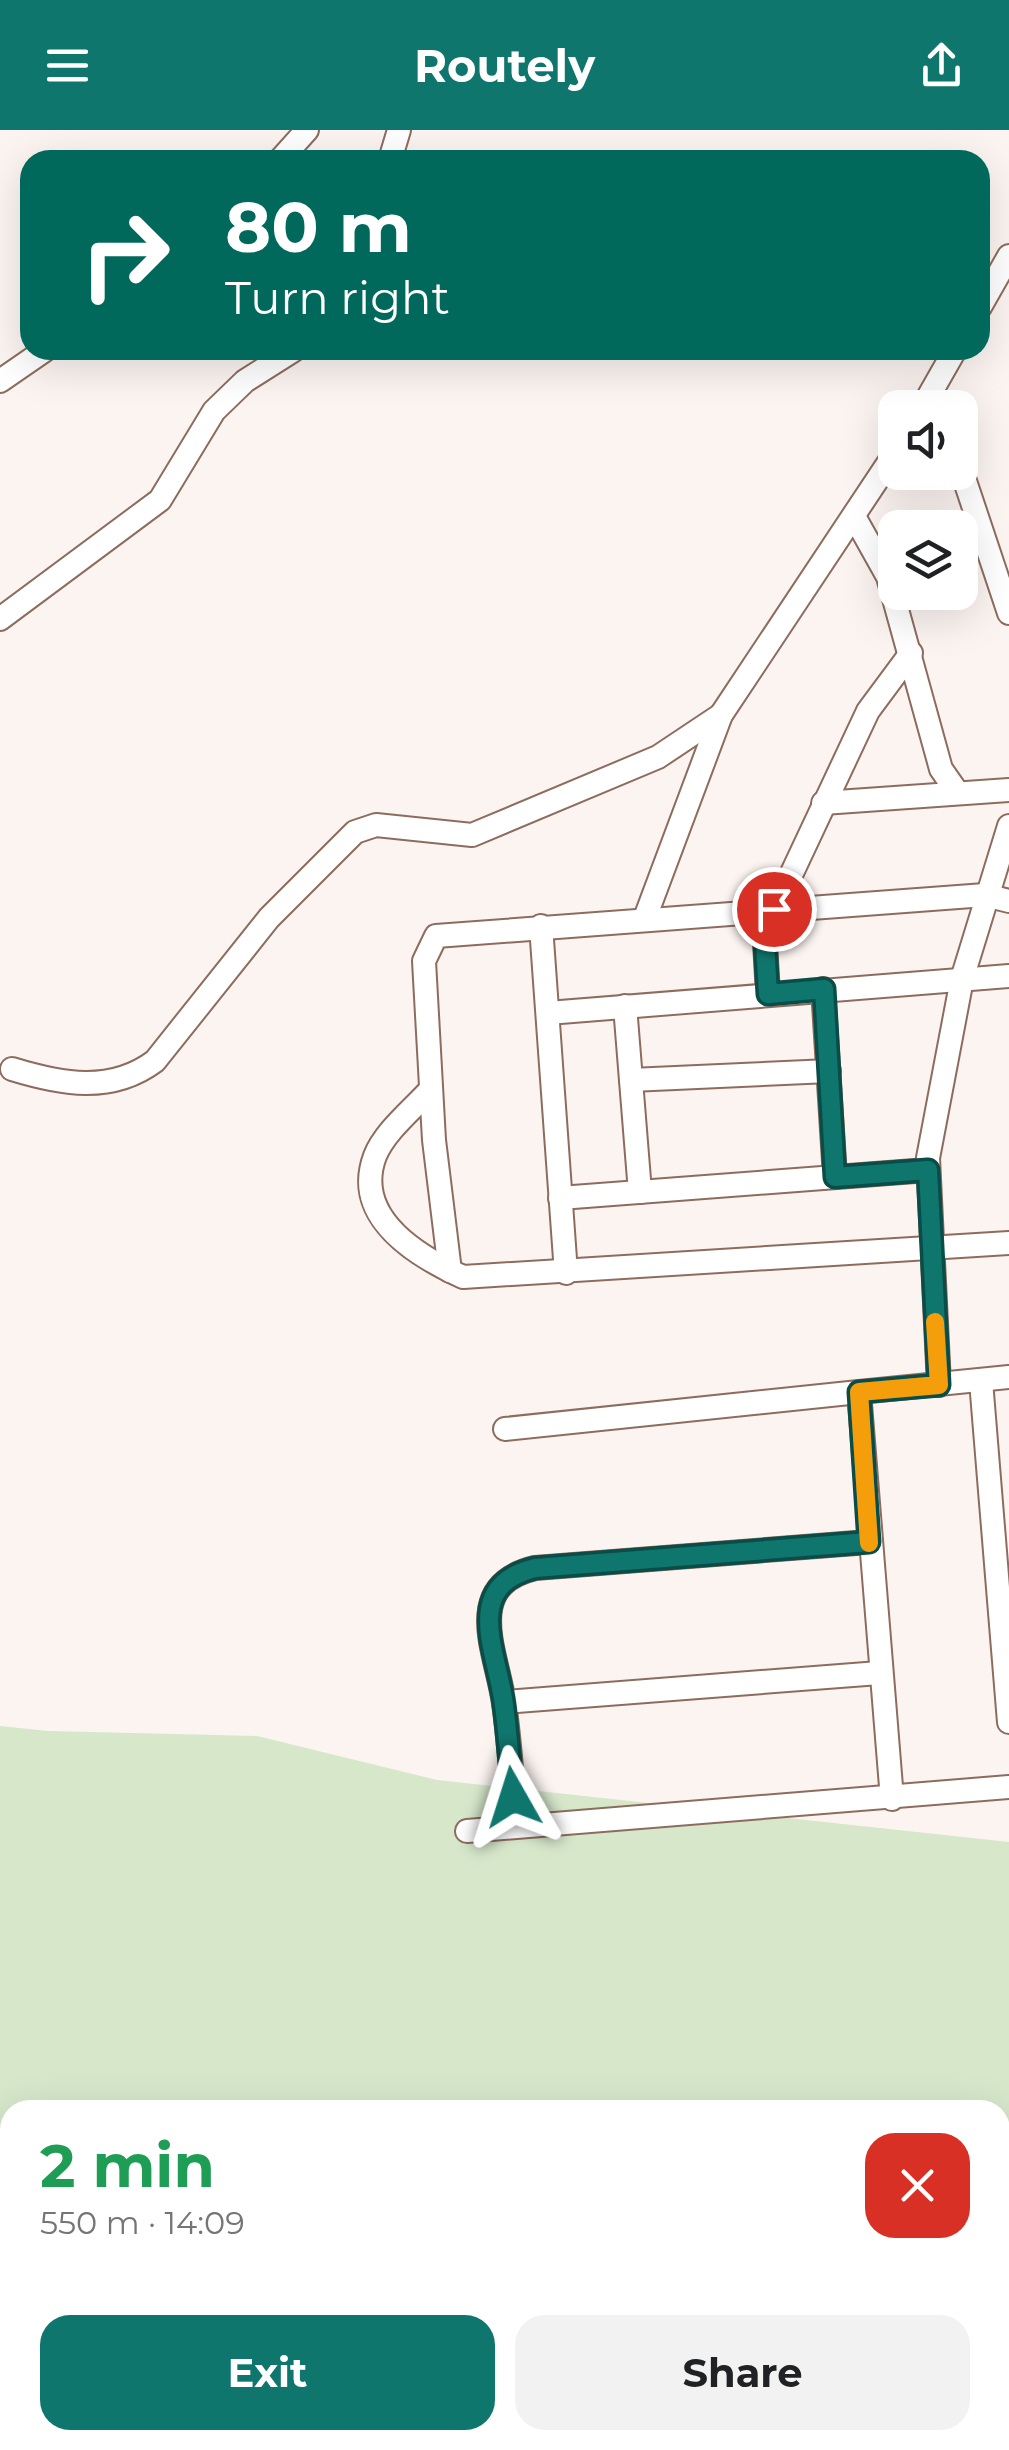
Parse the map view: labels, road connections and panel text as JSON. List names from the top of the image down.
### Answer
{
  "page": {
    "header": "Routely",
    "turn": ["80 m", "Turn right"],
    "heading": ["2 min", "550 m · 14:09"],
    "buttons": ["Exit", "Share"]
  }
}
